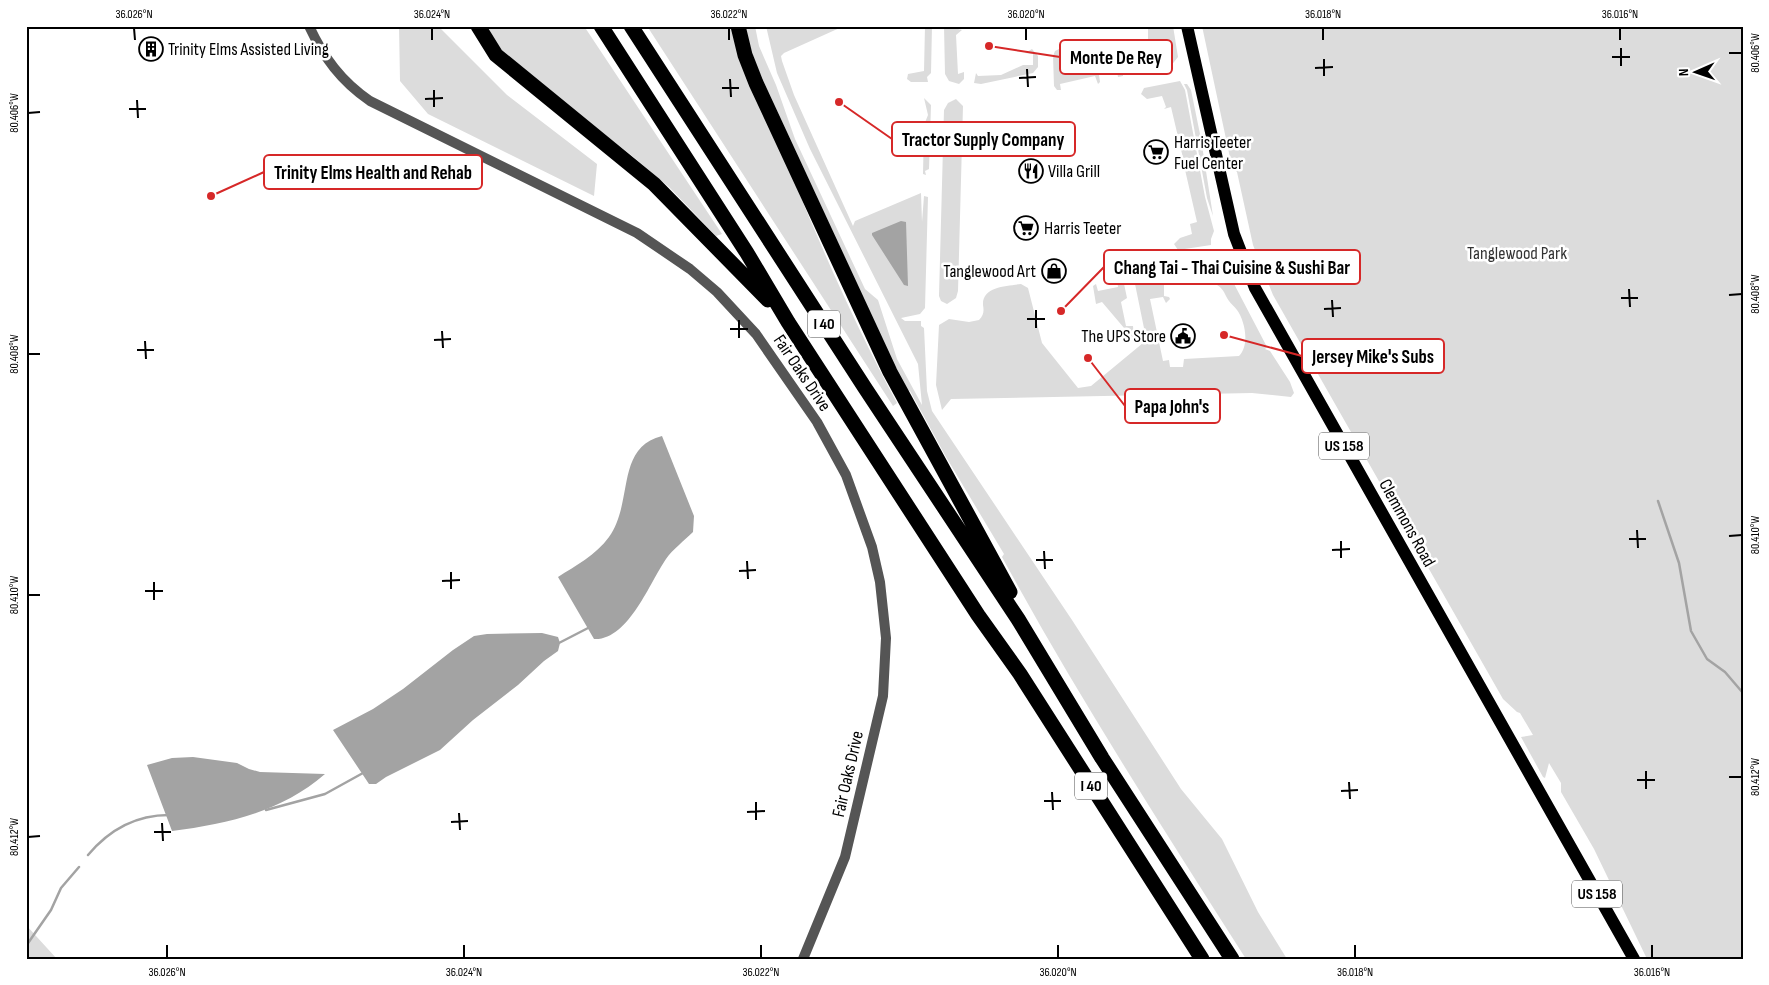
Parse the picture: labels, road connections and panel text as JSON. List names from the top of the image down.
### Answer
{
  "streets": {
    "highway": ["I 40"],
    "main road": ["US 158", "Clemmons Road"],
    "street": ["Fair Oaks Drive"]
  },
  "parks": ["Tanglewood Park"],
  "places": {
    "other": [
      "Monte De Rey",
      "Tractor Supply Company",
      "Trinity Elms Health and Rehab",
      "Chang Tai - Thai Cuisine & Sushi Bar",
      "Jersey Mike's Subs",
      "Papa John's"
    ],
    "building": ["Trinity Elms Assisted Living"],
    "supermarket": ["Harris Teeter Fuel Center", "Harris Teeter"],
    "restaurant": ["Villa Grill"],
    "shop": ["Tanglewood Art"],
    "public building": ["The UPS Store"]
  },
  "north": "left",
  "coordinates": [
    "36.026°N",
    "36.024°N",
    "36.022°N",
    "36.020°N",
    "36.018°N",
    "36.016°N",
    "80.406°W",
    "80.408°W",
    "80.410°W",
    "80.412°W"
  ]
}
